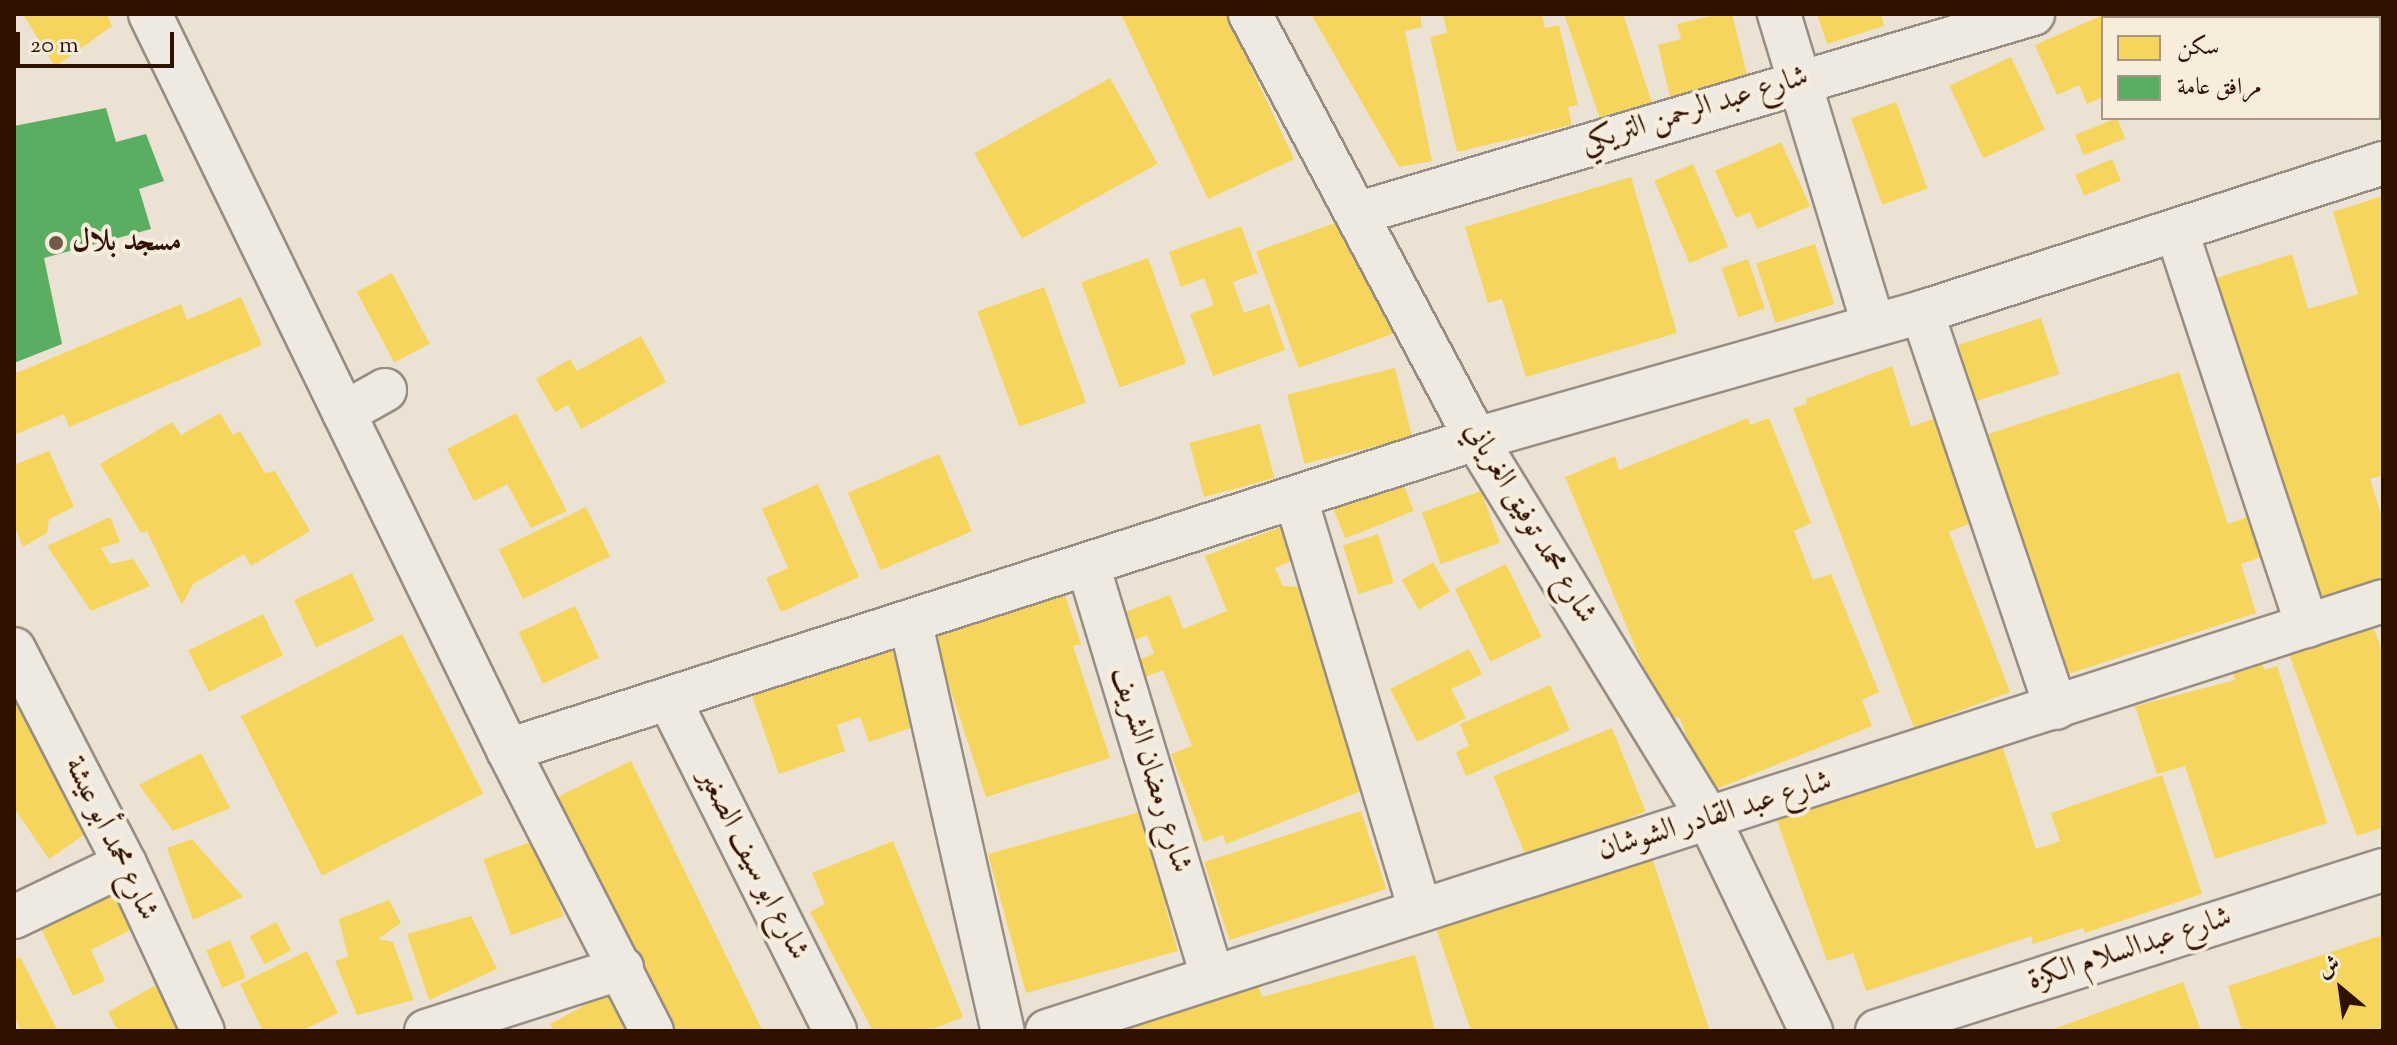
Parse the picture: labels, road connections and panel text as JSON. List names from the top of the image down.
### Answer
{
  "streets": {
    "street": [
      "شارع عبد الرحمن التريكي",
      "شارع محمد توفيق الغرياني",
      "شارع رمضان الشريف",
      "شارع عبد القادر الشوشان",
      "شارع محمد أبو عيشة",
      "شارع ابو سيف الصغير",
      "شارع عبدالسلام الكزة"
    ]
  },
  "crossings": [
    ["شارع عبد الرحمن التريكي", "شارع محمد توفيق الغرياني"],
    ["شارع محمد توفيق الغرياني", "شارع عبد القادر الشوشان"],
    ["شارع رمضان الشريف", "شارع عبد القادر الشوشان"]
  ],
  "places": ["مسجد بلال"],
  "legend": ["سكن", "مرافق عامة"],
  "scale_bar": "20 m",
  "north": "top left"
}
